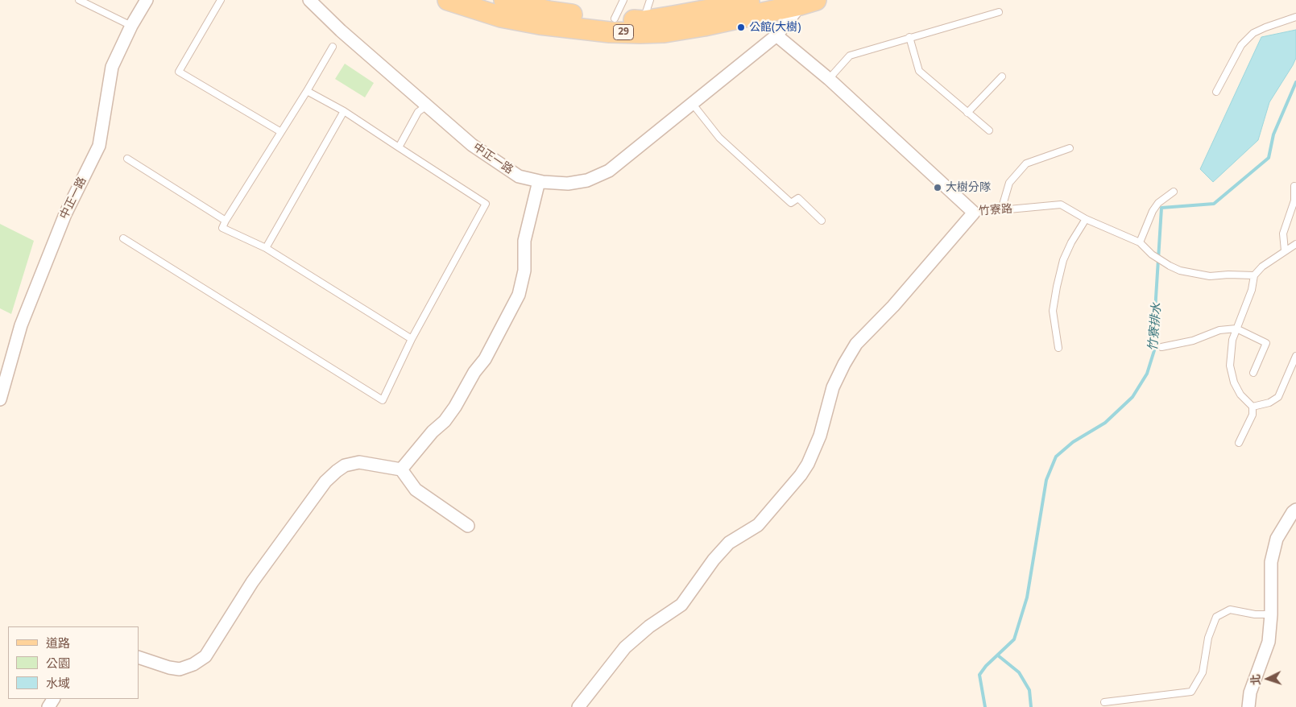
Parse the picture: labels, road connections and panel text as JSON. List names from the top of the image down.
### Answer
{
  "streets": {
    "main road": ["29"],
    "street": ["中正一路", "竹寮路"]
  },
  "crossings": [
    ["中正一路", "竹寮路"]
  ],
  "water": ["竹寮排水"],
  "places": ["公館(大樹)", "大樹分隊"],
  "legend": ["道路", "公園", "水域"],
  "north": "left"
}
